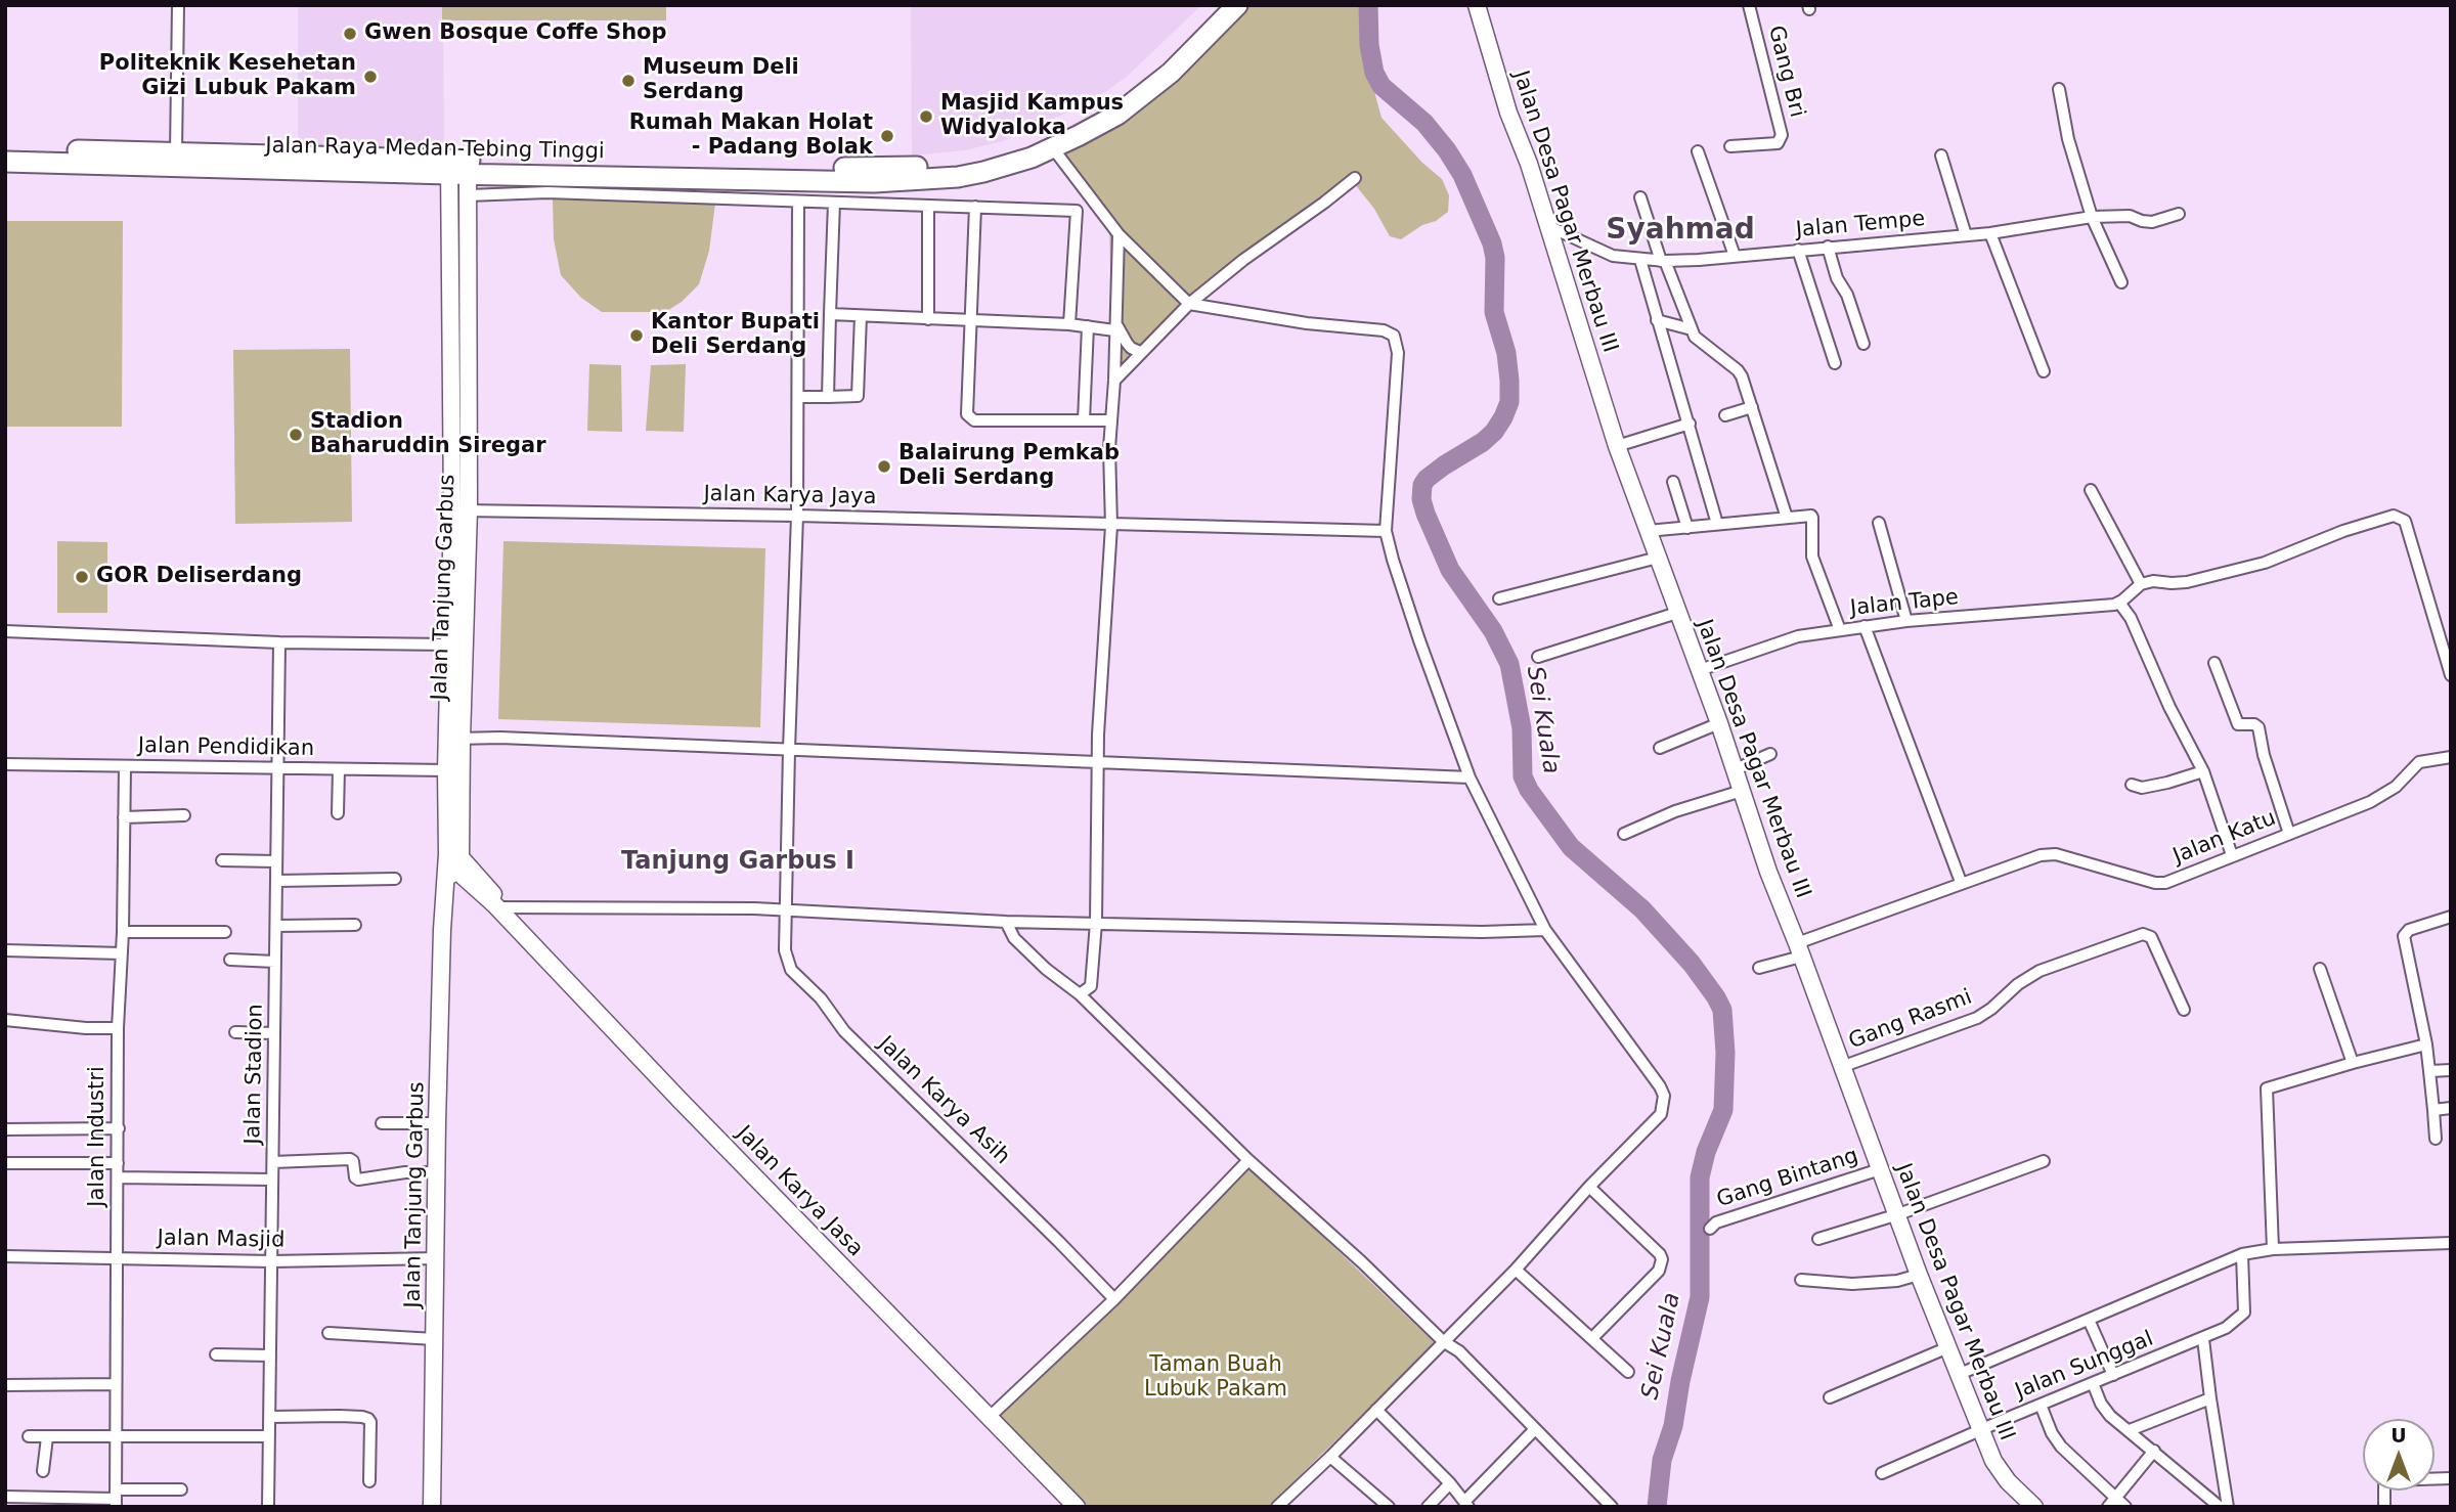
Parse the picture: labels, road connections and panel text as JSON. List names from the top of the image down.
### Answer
{
  "streets": {
    "highway": ["Jalan Raya Medan-Tebing Tinggi"],
    "street": [
      "Gang Bri",
      "Jalan Desa Pagar Merbau III",
      "Jalan Tempe",
      "Jalan Karya Jaya",
      "Jalan Tanjung Garbus",
      "Jalan Tape",
      "Jalan Pendidikan",
      "Jalan Katu",
      "Gang Rasmi",
      "Jalan Stadion",
      "Jalan Karya Asih",
      "Jalan Industri",
      "Gang Bintang",
      "Jalan Karya Jasa",
      "Jalan Masjid",
      "Jalan Sunggal"
    ]
  },
  "crossings": [
    ["Jalan Raya Medan-Tebing Tinggi", "Jalan Tanjung Garbus"],
    ["Jalan Desa Pagar Merbau III", "Jalan Tempe"],
    ["Jalan Desa Pagar Merbau III", "Jalan Tape"],
    ["Jalan Desa Pagar Merbau III", "Jalan Katu"],
    ["Jalan Desa Pagar Merbau III", "Gang Rasmi"],
    ["Jalan Desa Pagar Merbau III", "Gang Bintang"],
    ["Jalan Desa Pagar Merbau III", "Jalan Sunggal"],
    ["Jalan Karya Jaya", "Jalan Tanjung Garbus"],
    ["Jalan Karya Jaya", "Jalan Karya Asih"],
    ["Jalan Tanjung Garbus", "Jalan Pendidikan"],
    ["Jalan Tanjung Garbus", "Jalan Karya Jasa"],
    ["Jalan Tanjung Garbus", "Jalan Masjid"],
    ["Jalan Pendidikan", "Jalan Stadion"],
    ["Jalan Pendidikan", "Jalan Industri"],
    ["Jalan Stadion", "Jalan Masjid"],
    ["Jalan Industri", "Jalan Masjid"]
  ],
  "districts": ["Syahmad", "Tanjung Garbus I"],
  "water": ["Sei Kuala"],
  "parks": ["Taman Buah Lubuk Pakam"],
  "places": [
    "Gwen Bosque Coffe Shop",
    "Politeknik Kesehetan Gizi Lubuk Pakam",
    "Museum Deli Serdang",
    "Masjid Kampus Widyaloka",
    "Rumah Makan Holat - Padang Bolak",
    "Kantor Bupati Deli Serdang",
    "Stadion Baharuddin Siregar",
    "Balairung Pemkab Deli Serdang",
    "GOR Deliserdang"
  ],
  "north": "top"
}
